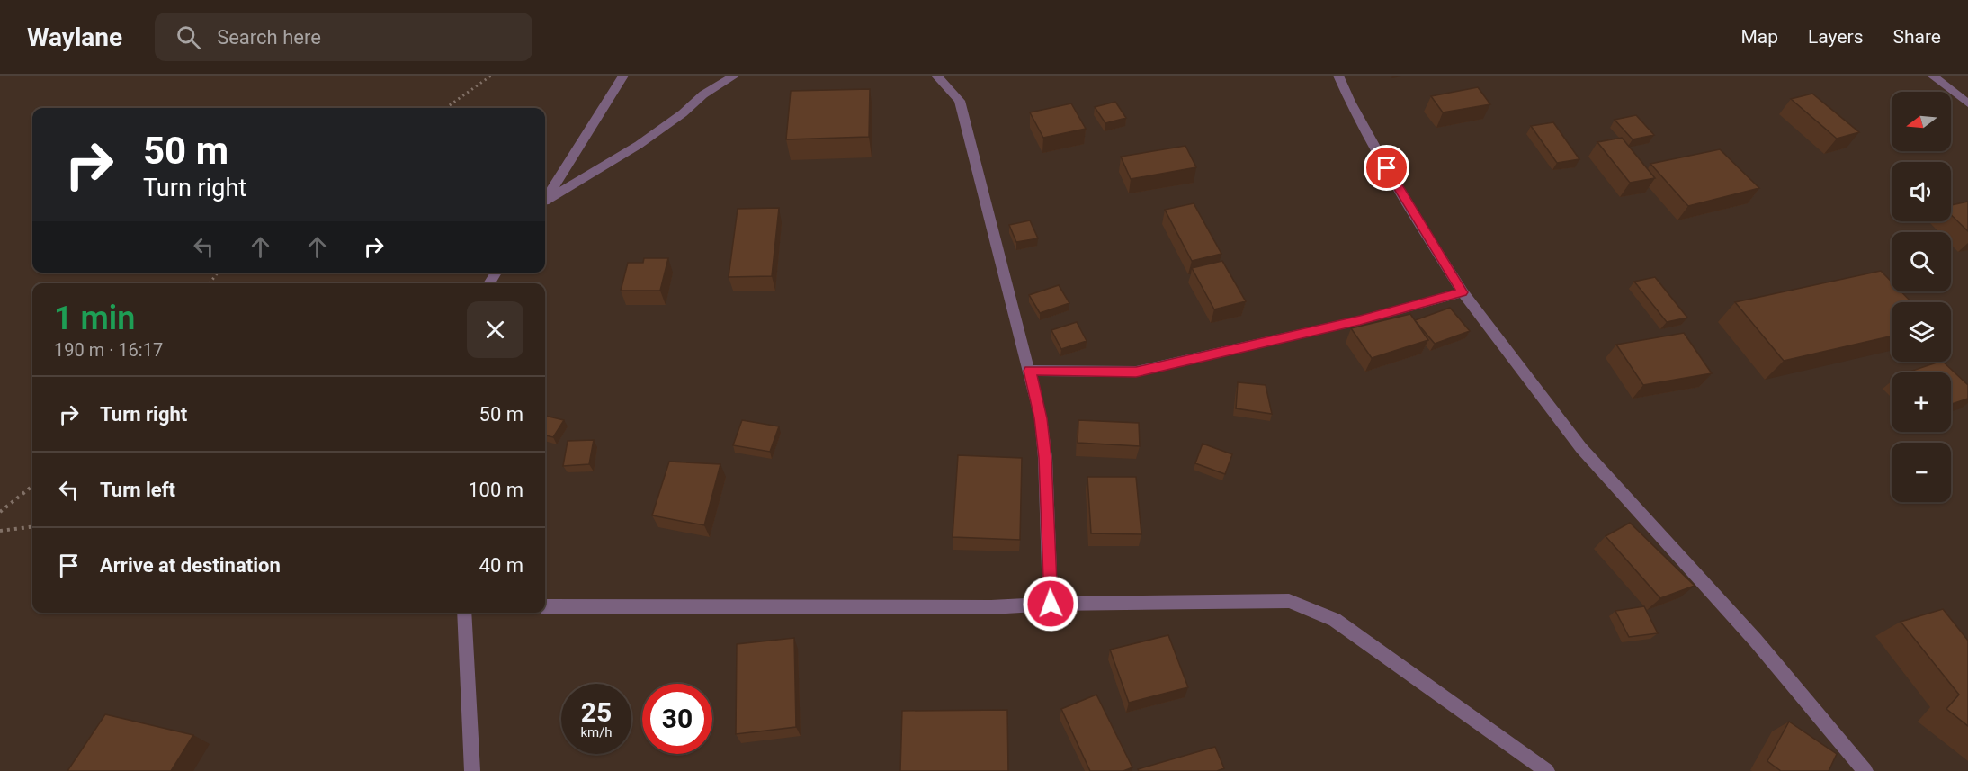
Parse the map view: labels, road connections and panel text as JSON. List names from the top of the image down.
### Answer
{
  "north": "left",
  "page": {
    "header": "Waylane",
    "search": "Search here",
    "nav": ["Map", "Layers", "Share"],
    "map_buttons": ["+", "−"],
    "turn": ["50 m", "Turn right"],
    "heading": ["1 min", "190 m · 16:17"],
    "list": [
      {
        "name": "Turn right",
        "value": "50 m"
      },
      {
        "name": "Turn left",
        "value": "100 m"
      },
      {
        "name": "Arrive at destination",
        "value": "40 m"
      }
    ],
    "speed": "25 km/h",
    "limit": "30"
  }
}
